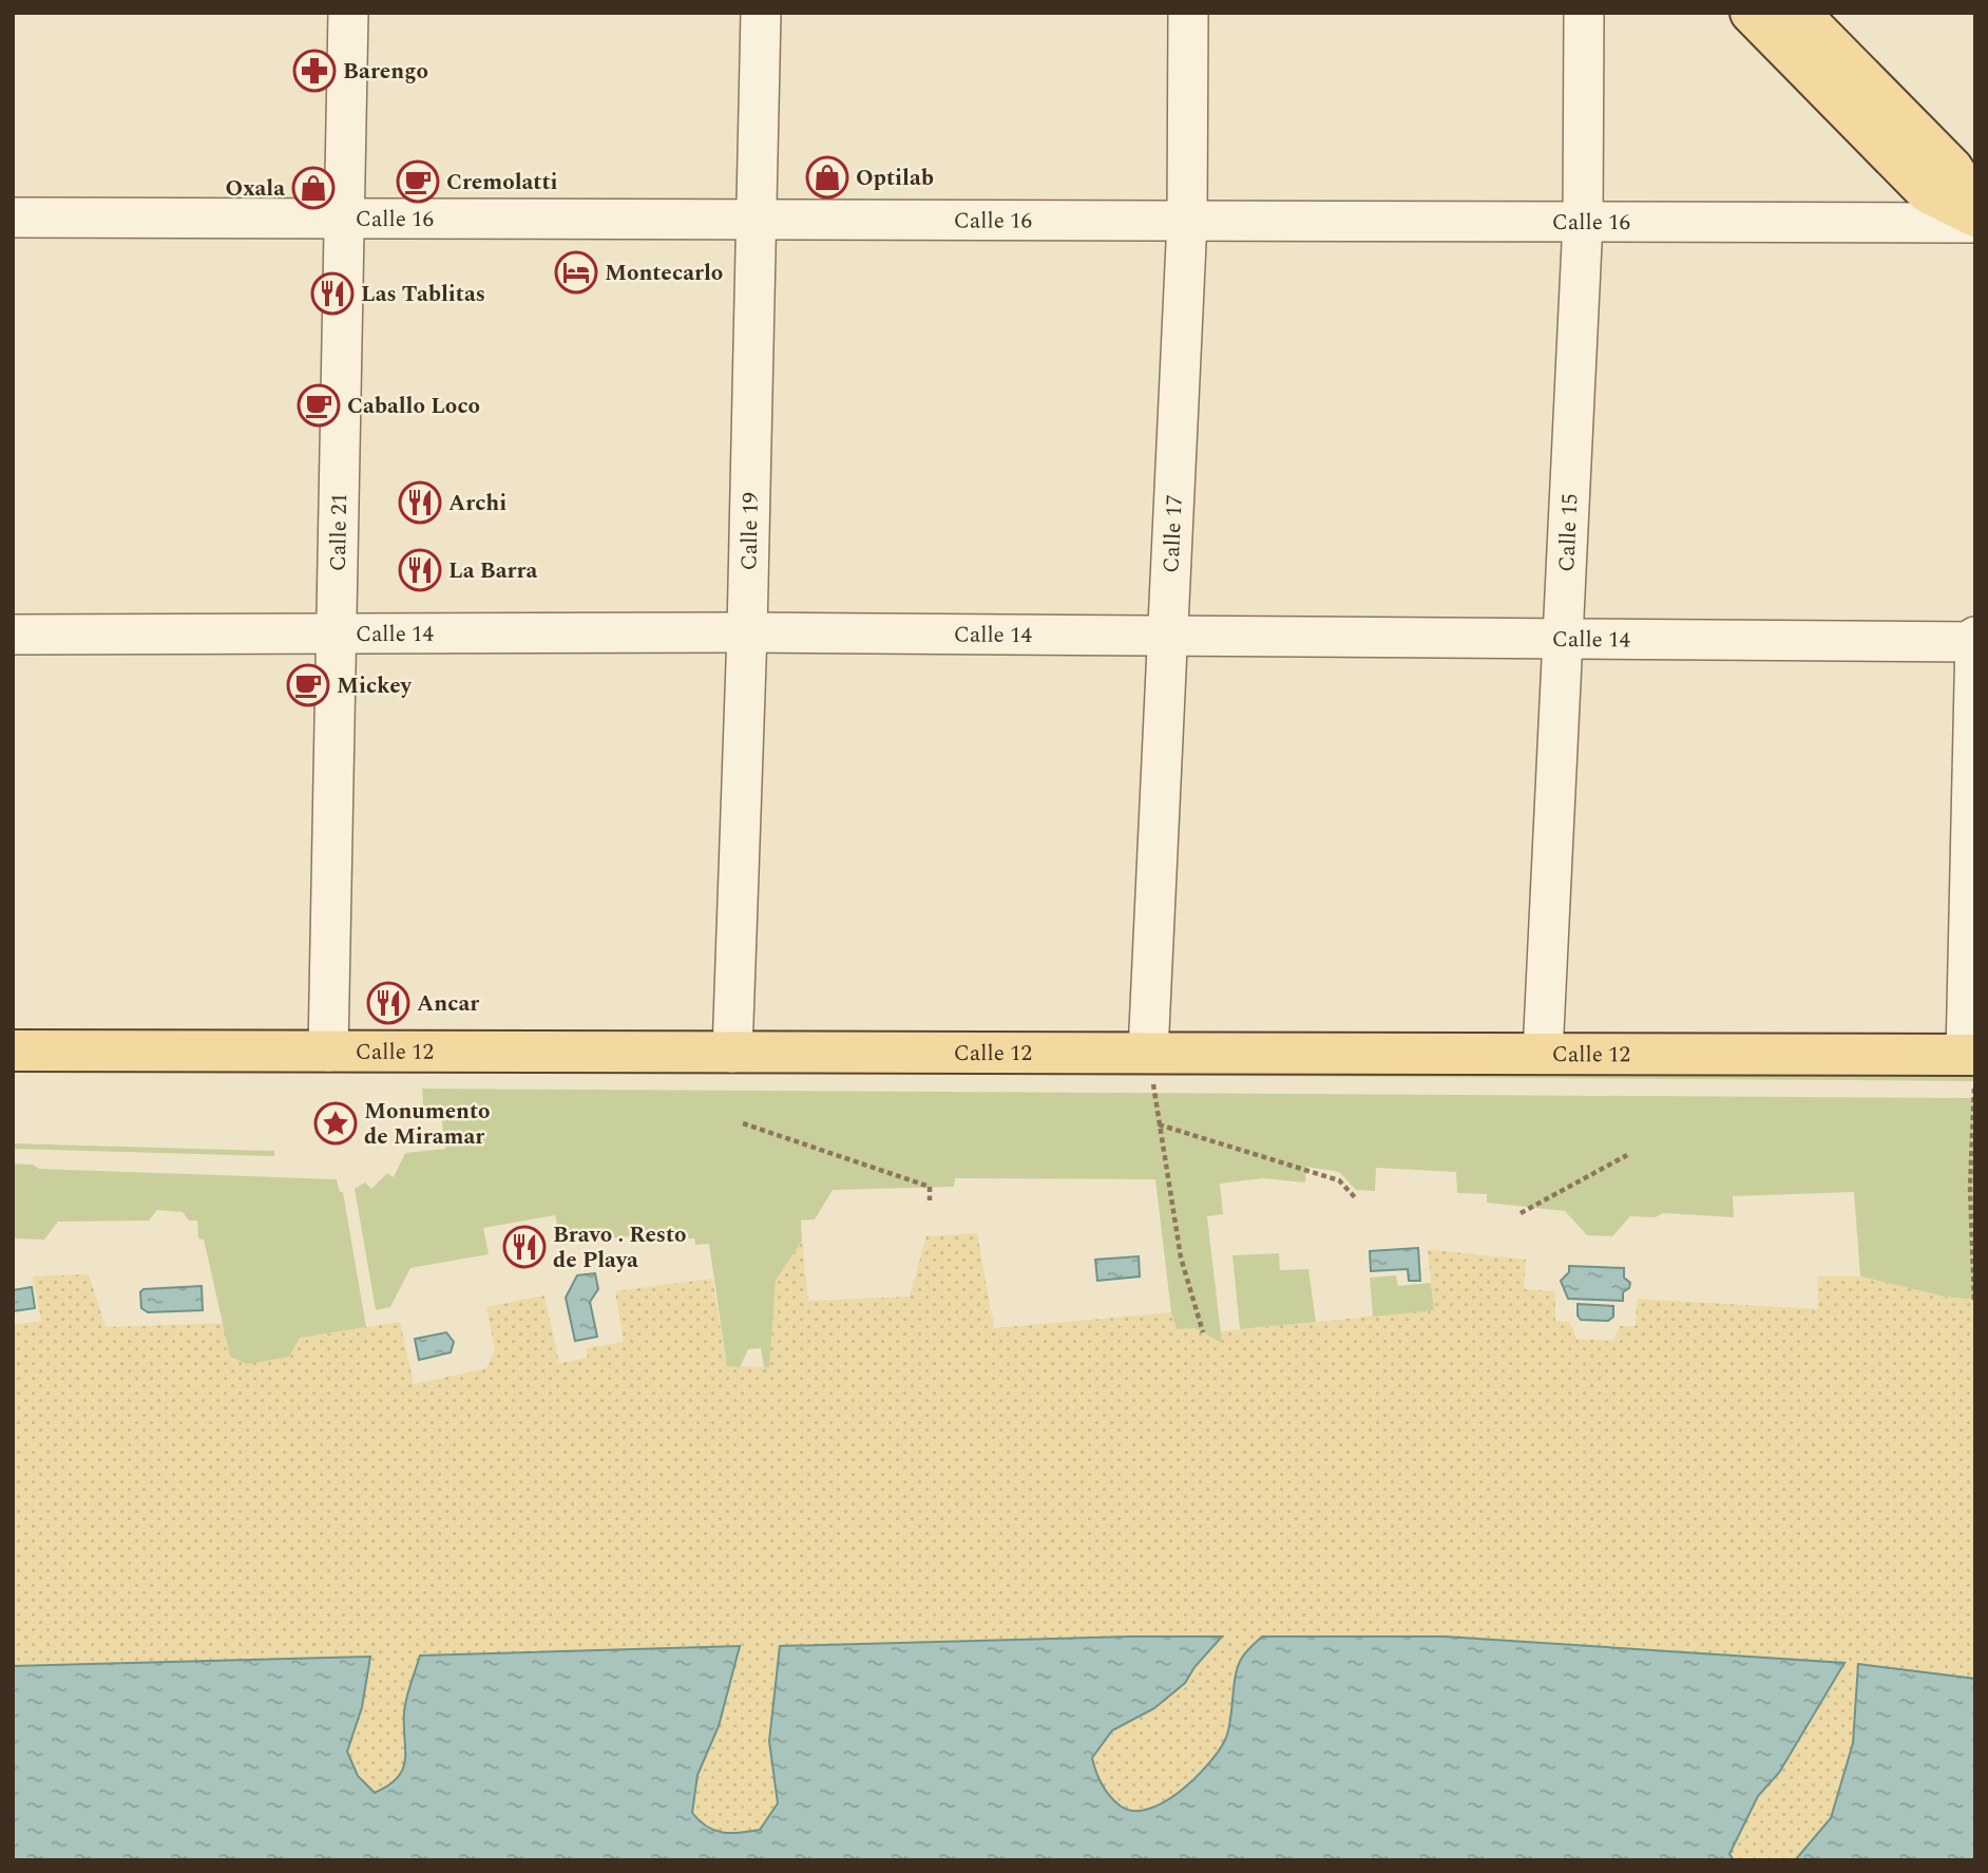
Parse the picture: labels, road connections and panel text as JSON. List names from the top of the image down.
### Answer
{
  "streets": {
    "main road": ["Calle 12"],
    "street": [
      "Calle 16",
      "Calle 21",
      "Calle 19",
      "Calle 17",
      "Calle 15",
      "Calle 14"
    ]
  },
  "crossings": [
    ["Calle 16", "Calle 21"],
    ["Calle 16", "Calle 19"],
    ["Calle 16", "Calle 17"],
    ["Calle 16", "Calle 15"],
    ["Calle 21", "Calle 14"],
    ["Calle 21", "Calle 12"],
    ["Calle 19", "Calle 14"],
    ["Calle 19", "Calle 12"],
    ["Calle 17", "Calle 14"],
    ["Calle 17", "Calle 12"],
    ["Calle 15", "Calle 14"],
    ["Calle 15", "Calle 12"]
  ],
  "places": {
    "pharmacy": ["Barengo"],
    "shop": ["Optilab", "Oxala"],
    "cafe": ["Cremolatti", "Caballo Loco", "Mickey"],
    "hotel": ["Montecarlo"],
    "restaurant": [
      "Las Tablitas",
      "Archi",
      "La Barra",
      "Ancar",
      "Bravo . Resto de Playa"
    ],
    "place": ["Monumento de Miramar"]
  }
}
